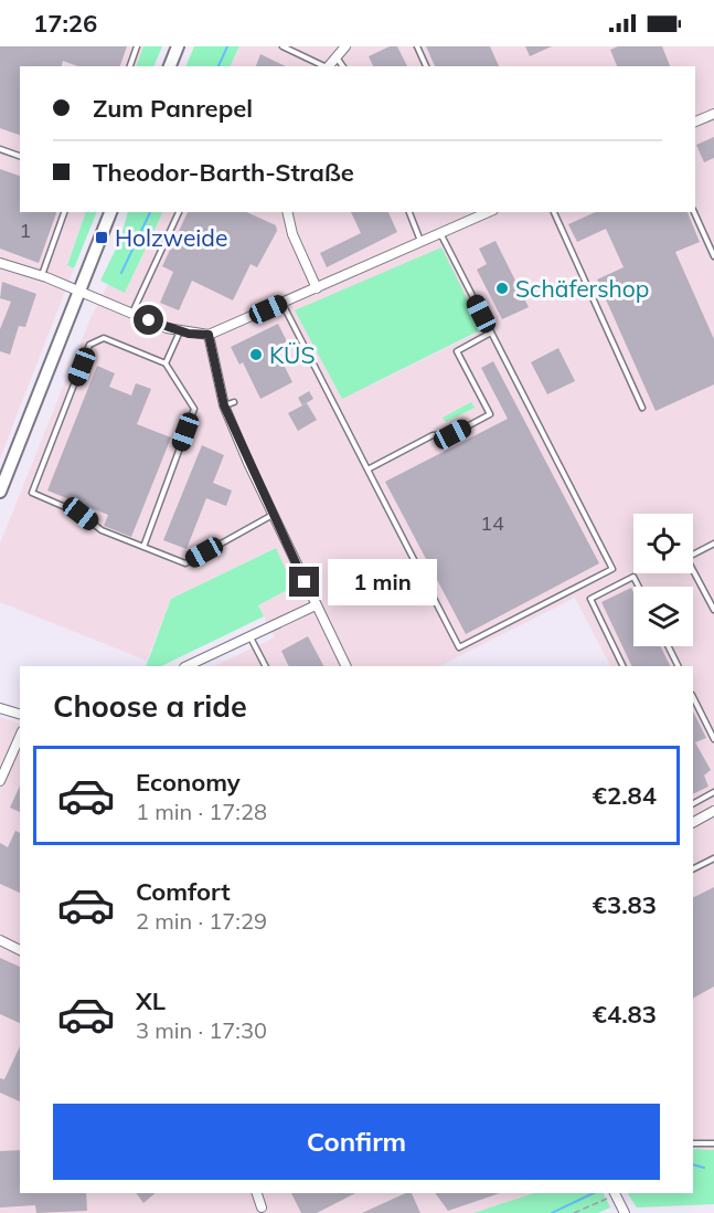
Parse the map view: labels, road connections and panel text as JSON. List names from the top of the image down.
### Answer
{
  "places": {
    "transit": ["Holzweide"],
    "other": ["Schäfershop", "KÜS"]
  },
  "house_numbers": ["1", "14"],
  "page": {
    "status": "17:26",
    "banner": ["Zum Panrepel", "Theodor-Barth-Straße"],
    "bubble": "1 min",
    "heading": "Choose a ride",
    "list": [
      {
        "name": "Economy",
        "note": "1 min · 17:28",
        "value": "€2.84"
      },
      {
        "name": "Comfort",
        "note": "2 min · 17:29",
        "value": "€3.83"
      },
      {
        "name": "XL",
        "note": "3 min · 17:30",
        "value": "€4.83"
      }
    ],
    "buttons": "Confirm"
  }
}
